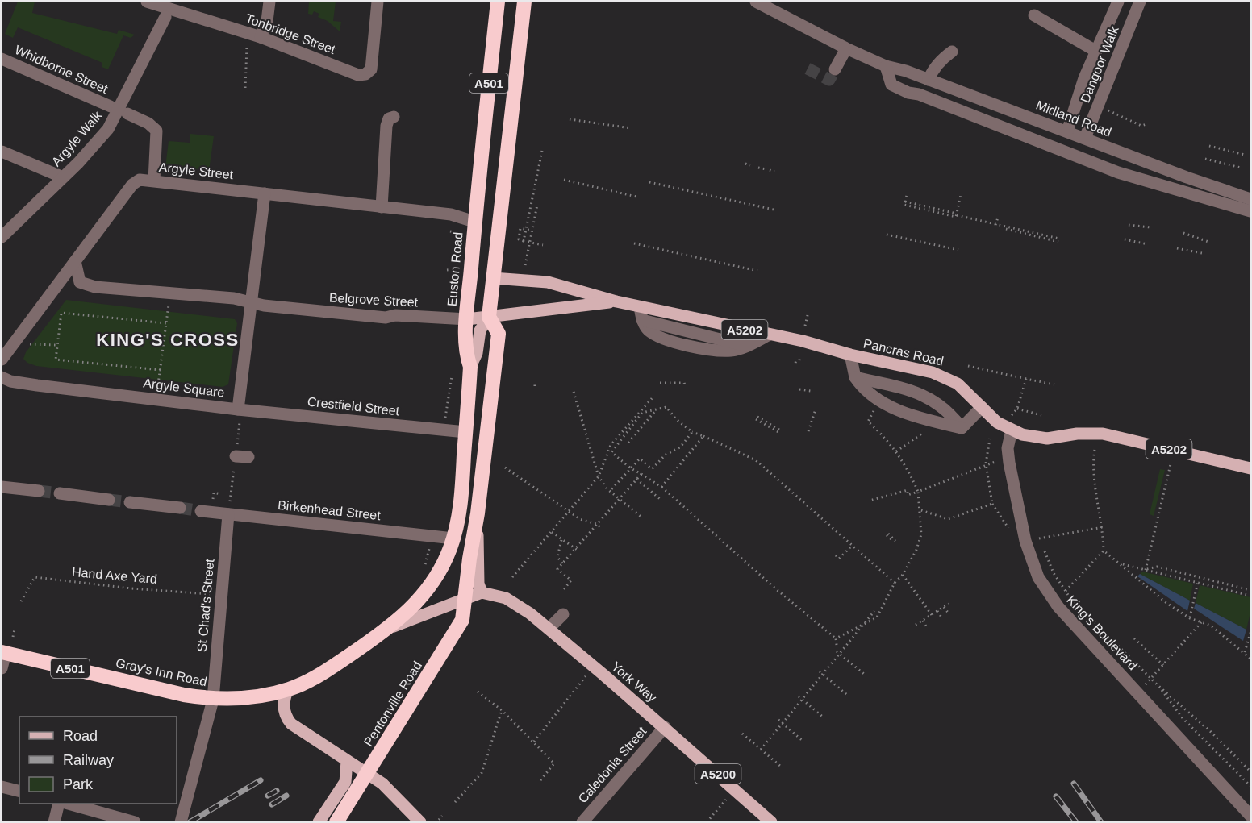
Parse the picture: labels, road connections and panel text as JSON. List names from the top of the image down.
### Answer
{
  "streets": {
    "highway": [
      "A501",
      "Euston Road",
      "Gray's Inn Road",
      "Pentonville Road"
    ],
    "main road": [
      "A5202",
      "Pancras Road",
      "York Way",
      "A5200"
    ],
    "street": [
      "Tonbridge Street",
      "Dangoor Walk",
      "Whidborne Street",
      "Midland Road",
      "Argyle Walk",
      "Argyle Street",
      "Belgrove Street",
      "Argyle Square",
      "Crestfield Street",
      "Birkenhead Street",
      "St Chad's Street",
      "King's Boulevard",
      "Caledonia Street"
    ],
    "path": ["Hand Axe Yard"]
  },
  "crossings": [
    ["Dangoor Walk", "Midland Road"],
    ["A501", "Euston Road"],
    ["A501", "Pancras Road"],
    ["A501", "Gray's Inn Road"],
    ["A501", "Pentonville Road"],
    ["Argyle Street", "Euston Road"],
    ["Euston Road", "Belgrove Street"],
    ["Euston Road", "Pancras Road"],
    ["Euston Road", "Crestfield Street"],
    ["Euston Road", "Birkenhead Street"],
    ["Euston Road", "Gray's Inn Road"],
    ["Belgrove Street", "Pancras Road"],
    ["Belgrove Street", "Argyle Square"],
    ["Pancras Road", "King's Boulevard"],
    ["Argyle Square", "Crestfield Street"],
    ["Birkenhead Street", "St Chad's Street"],
    ["Birkenhead Street", "Gray's Inn Road"],
    ["Hand Axe Yard", "St Chad's Street"],
    ["St Chad's Street", "Gray's Inn Road"],
    ["Gray's Inn Road", "Pentonville Road"],
    ["York Way", "Caledonia Street"]
  ],
  "districts": ["KING'S CROSS"],
  "legend": ["Road", "Railway", "Park"]
}
